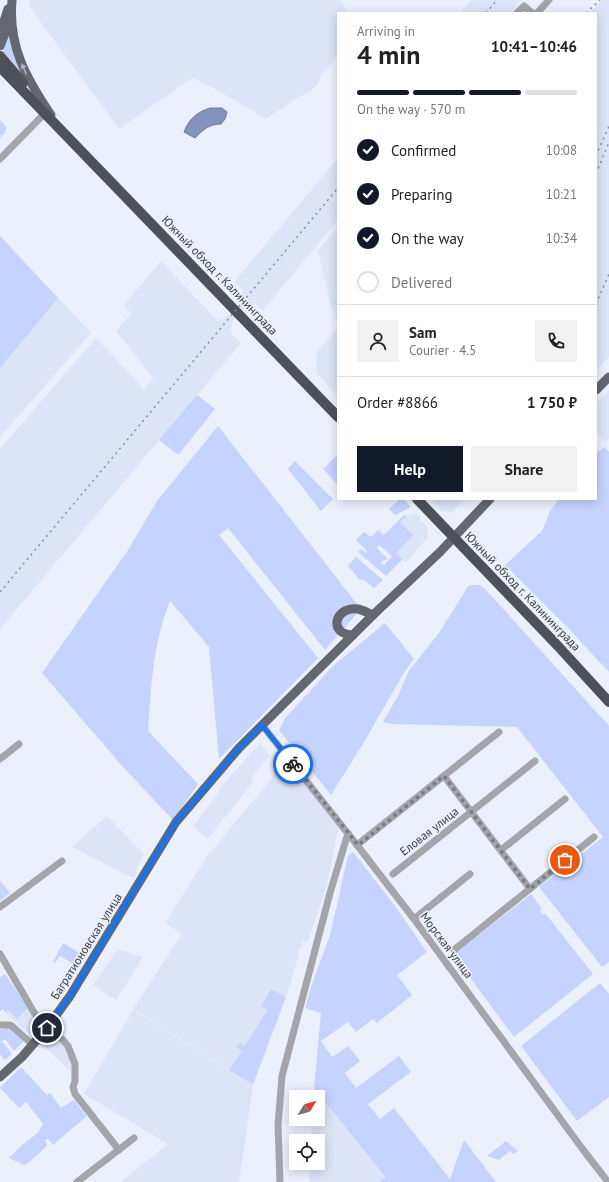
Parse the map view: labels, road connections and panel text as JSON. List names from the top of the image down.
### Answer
{
  "streets": {
    "highway": ["Южный обход г. Калининграда"],
    "main road": ["Багратионовская улица"],
    "street": ["Еловая улица", "Морская улица"]
  },
  "crossings": [
    ["Южный обход г. Калининграда", "Багратионовская улица"],
    ["Морская улица", "Багратионовская улица"]
  ],
  "north": "top right",
  "page": {
    "heading": ["4 min", "Arriving in", "10:41–10:46"],
    "panel": [
      "Sam",
      "Courier · 4.5",
      "Order #8866",
      "1 750 ₽"
    ],
    "bar": "On the way · 570 m",
    "list": [
      ["Confirmed", "10:08"],
      ["Preparing", "10:21"],
      ["On the way", "10:34"],
      "Delivered"
    ],
    "buttons": ["Help", "Share"]
  }
}
